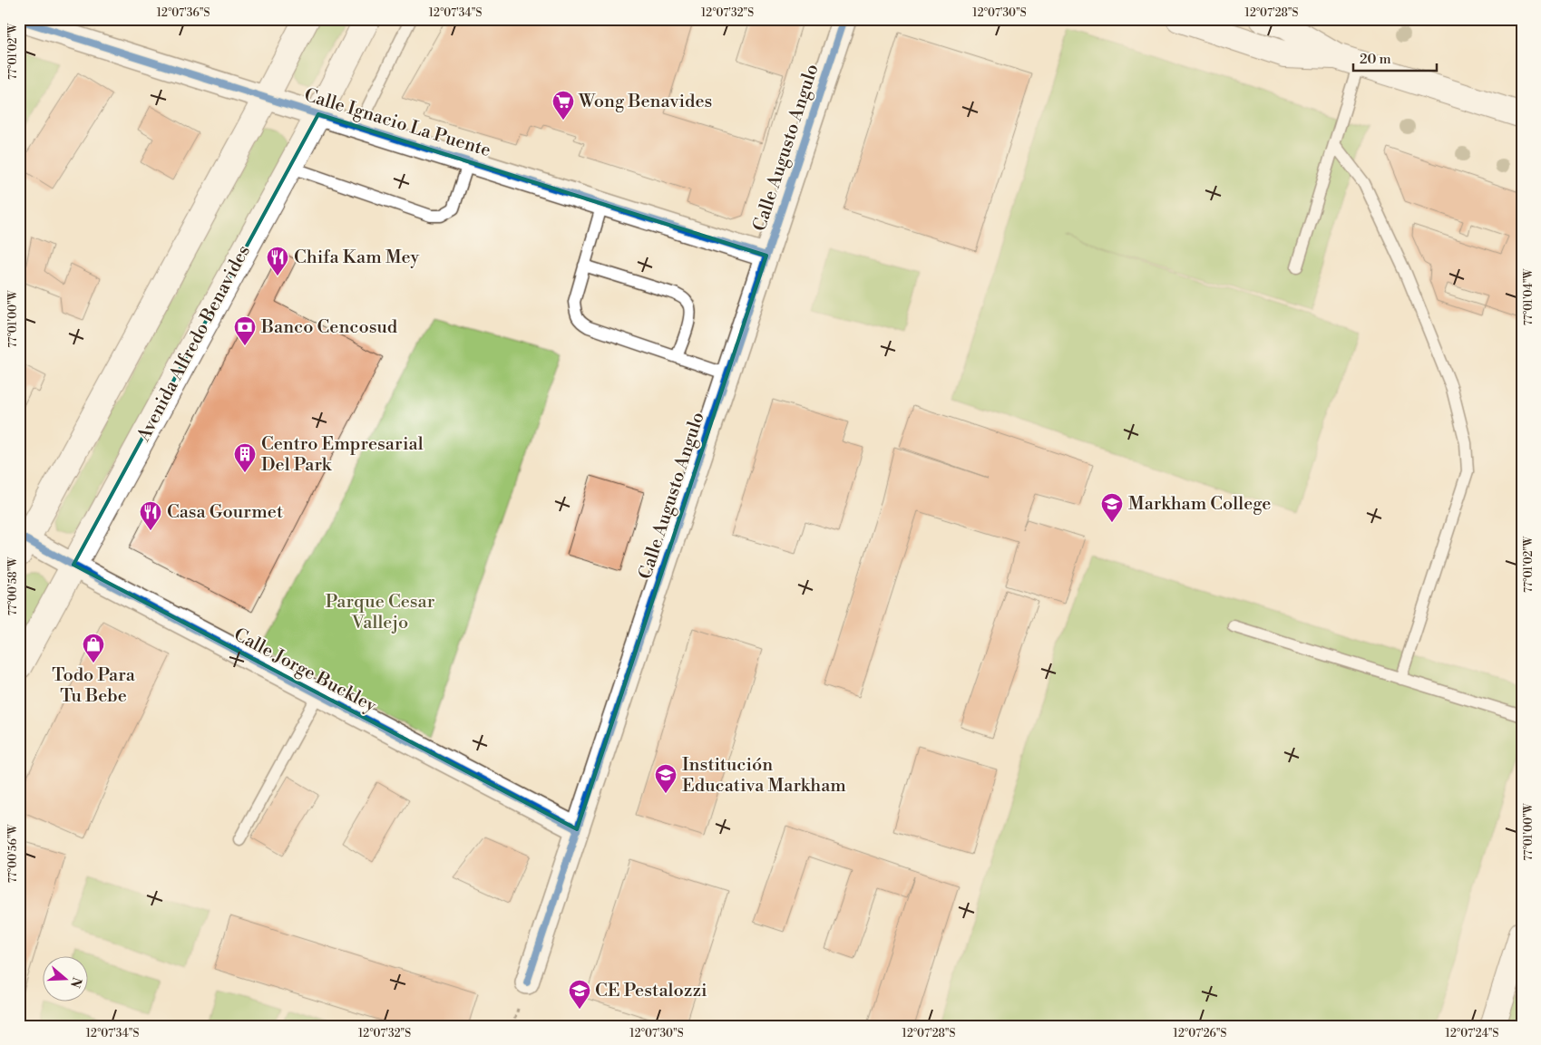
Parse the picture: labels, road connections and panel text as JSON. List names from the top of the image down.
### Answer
{
  "streets": {
    "main road": ["Avenida Alfredo Benavides"],
    "street": ["Calle Ignacio La Puente", "Calle Augusto Angulo", "Calle Jorge Buckley"]
  },
  "crossings": [
    ["Calle Ignacio La Puente", "Calle Augusto Angulo"],
    ["Calle Ignacio La Puente", "Avenida Alfredo Benavides"],
    ["Calle Augusto Angulo", "Calle Jorge Buckley"],
    ["Avenida Alfredo Benavides", "Calle Jorge Buckley"]
  ],
  "parks": ["Parque Cesar Vallejo"],
  "places": {
    "supermarket": ["Wong Benavides"],
    "restaurant": ["Chifa Kam Mey", "Casa Gourmet"],
    "bank": ["Banco Cencosud"],
    "building": ["Centro Empresarial Del Park"],
    "school or university": ["Markham College", "Institución Educativa Markham", "CE Pestalozzi"],
    "shop": ["Todo Para Tu Bebe"]
  },
  "scale_bar": "20 m",
  "north": "right",
  "coordinates": [
    "12°07'36\"S",
    "12°07'34\"S",
    "12°07'32\"S",
    "12°07'30\"S",
    "12°07'28\"S",
    "77°01'02\"W",
    "77°01'04\"W",
    "77°01'00\"W",
    "77°00'58\"W",
    "77°00'56\"W",
    "12°07'26\"S",
    "12°07'24\"S"
  ]
}
